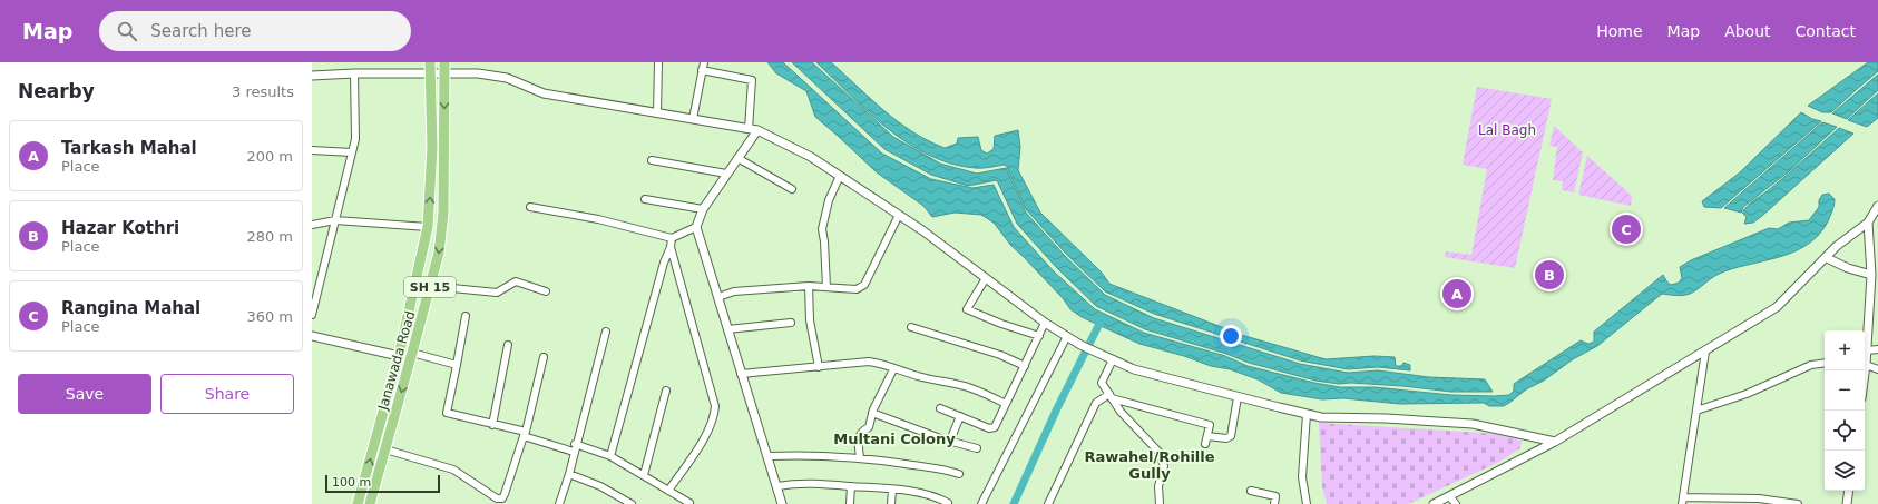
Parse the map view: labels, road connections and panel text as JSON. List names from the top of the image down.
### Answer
{
  "streets": {
    "main road": ["SH 15", "Janawada Road"]
  },
  "districts": ["Multani Colony", "Rawahel/Rohille Gully"],
  "parks": ["Lal Bagh"],
  "scale_bar": "100 m",
  "page": {
    "header": "Map",
    "search": "Search here",
    "nav": [
      "Home",
      "Map",
      "About",
      "Contact"
    ],
    "heading": ["Nearby", "3 results"],
    "list": [
      {
        "mark": "A",
        "name": "Tarkash Mahal",
        "note": "Place",
        "value": "200 m"
      },
      {
        "mark": "B",
        "name": "Hazar Kothri",
        "note": "Place",
        "value": "280 m"
      },
      {
        "mark": "C",
        "name": "Rangina Mahal",
        "note": "Place",
        "value": "360 m"
      }
    ],
    "pins": ["C", "B", "A"],
    "map_buttons": ["+", "−"],
    "buttons": ["Save", "Share"],
    "scale": "100 m"
  }
}
